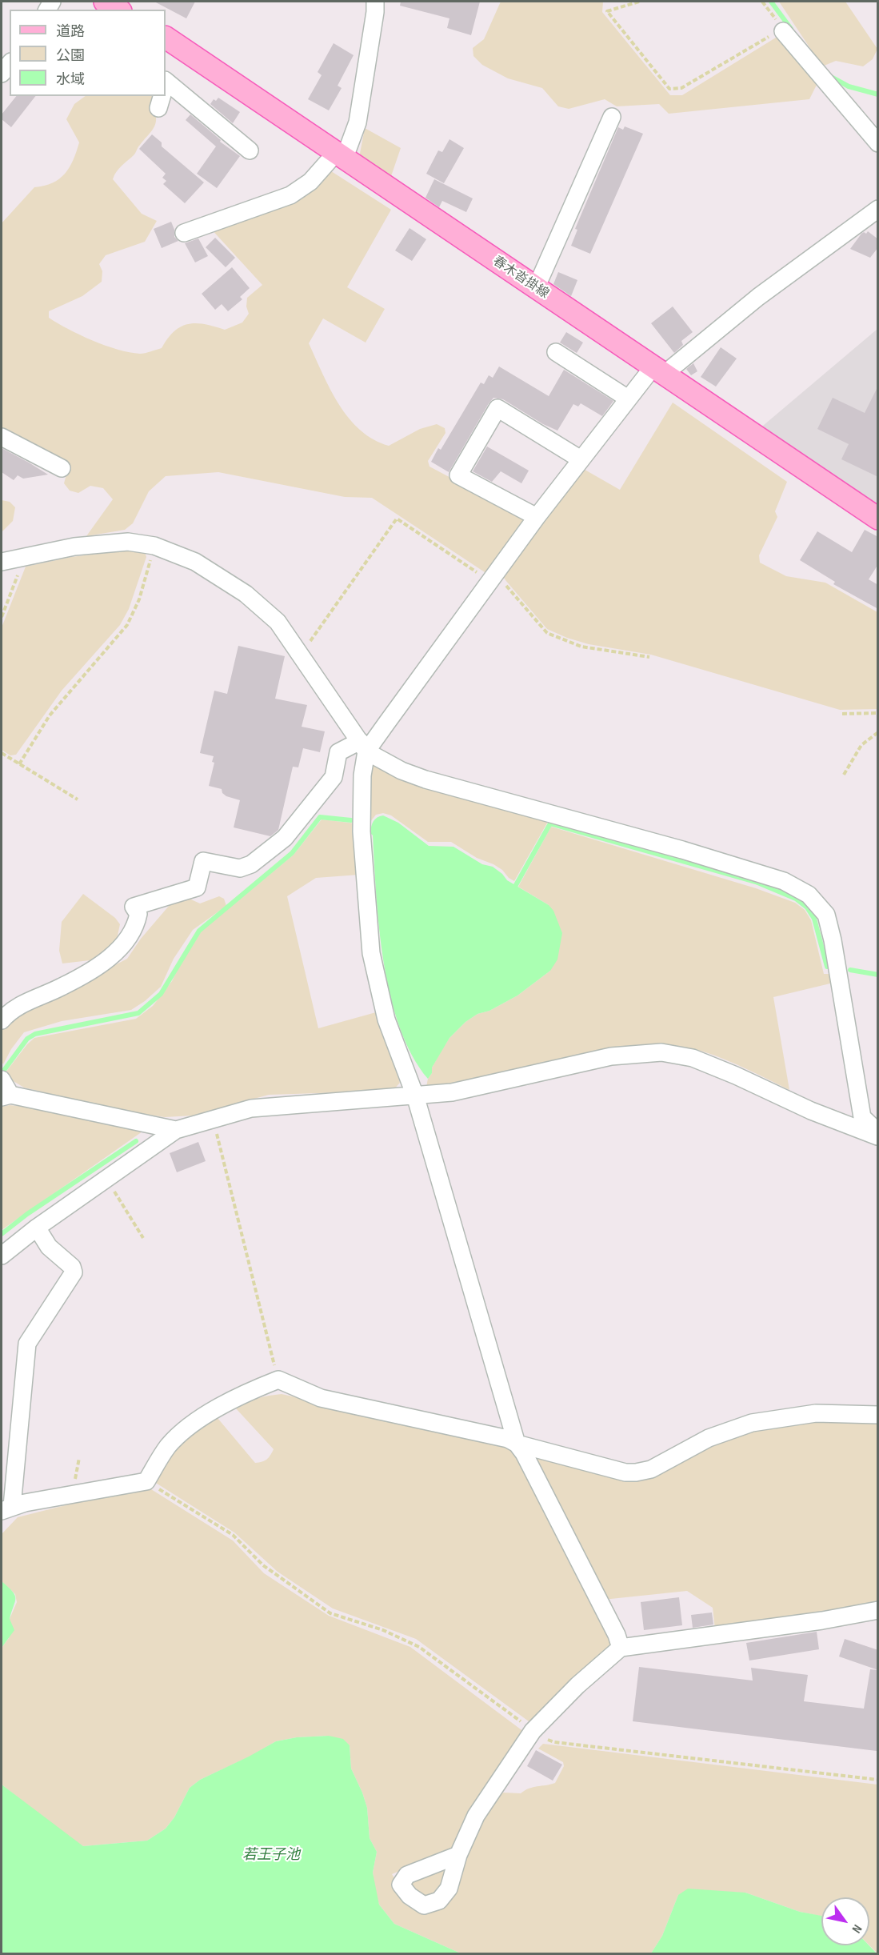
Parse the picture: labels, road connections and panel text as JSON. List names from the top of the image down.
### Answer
{
  "streets": {
    "main road": ["春木沓掛線"]
  },
  "water": ["若王子池"],
  "legend": ["道路", "公園", "水域"],
  "north": "bottom right"
}
